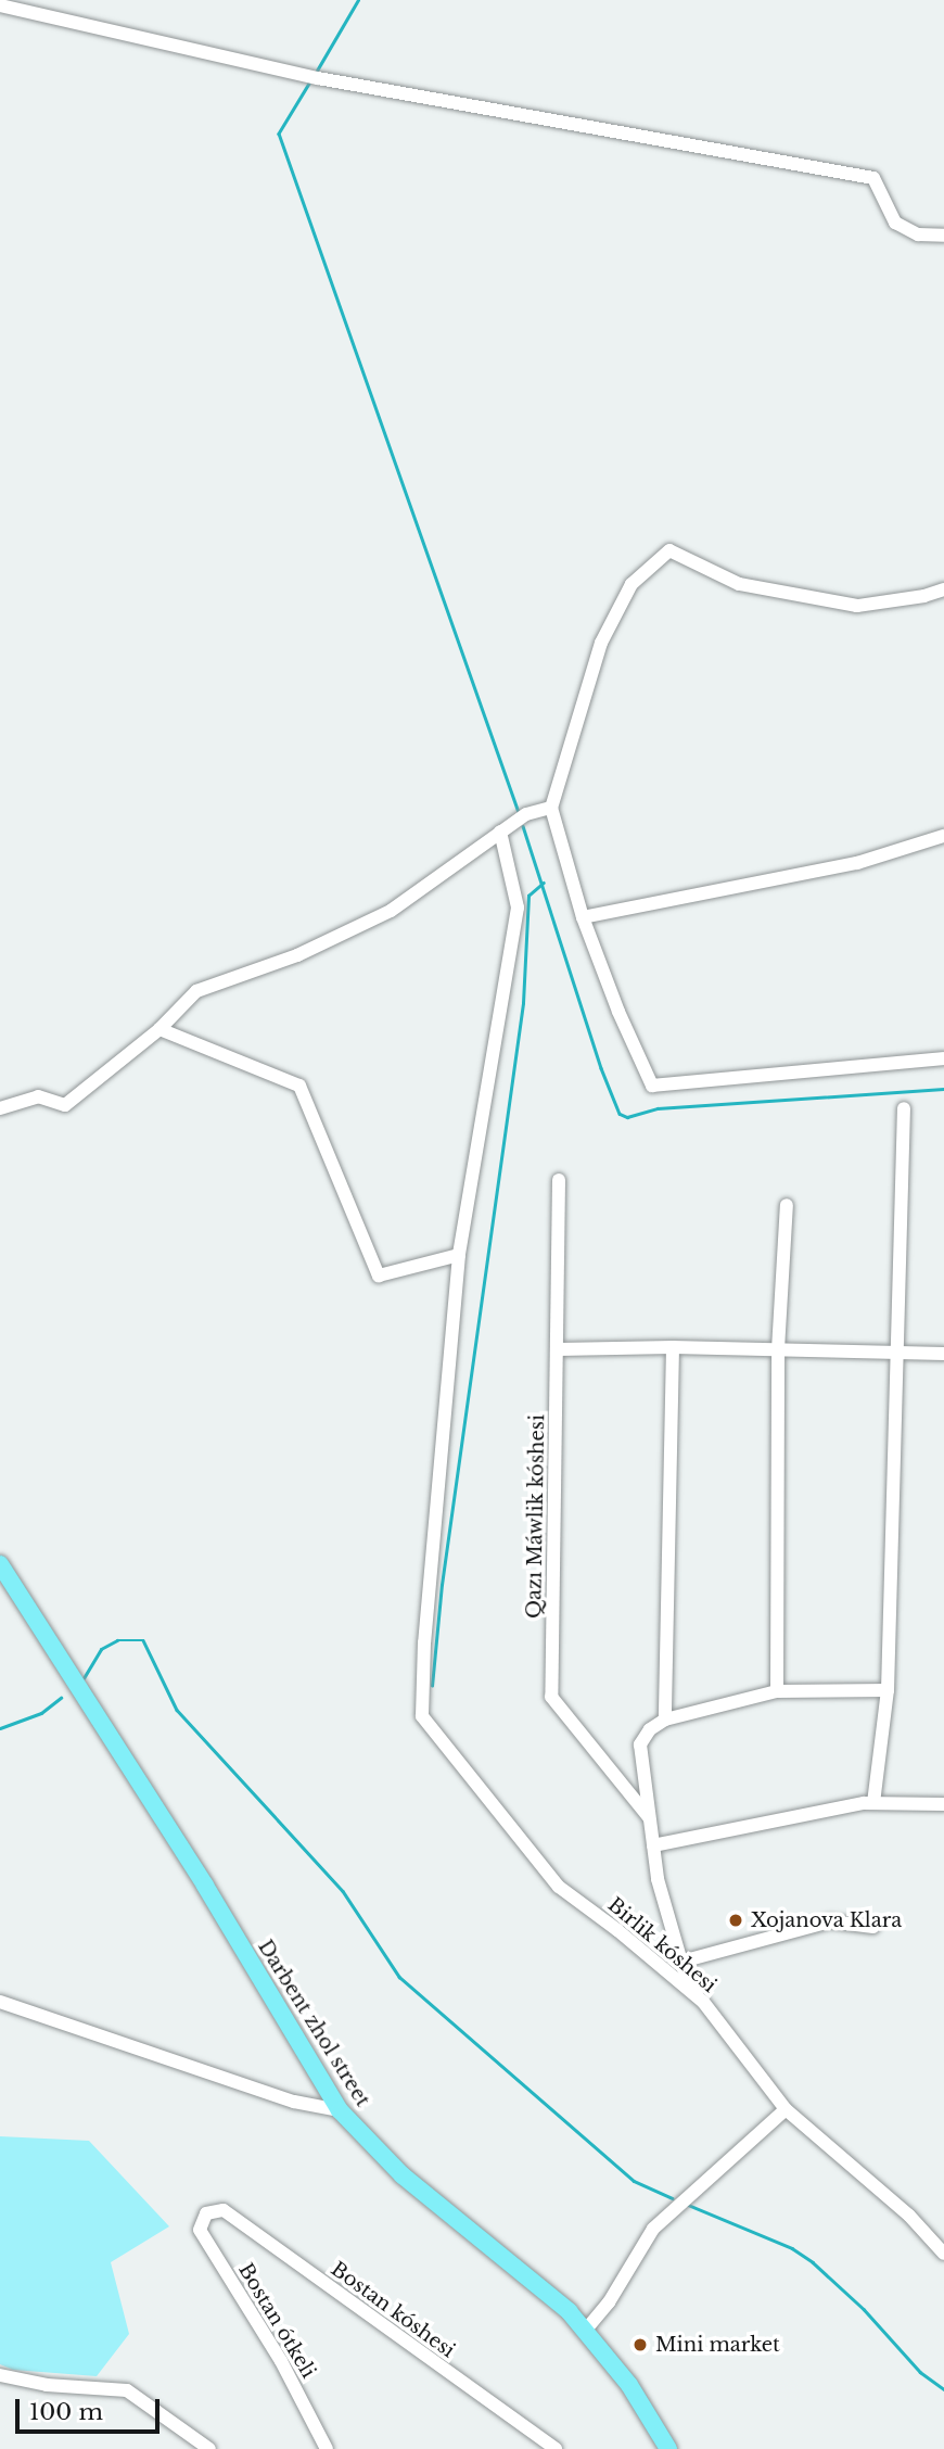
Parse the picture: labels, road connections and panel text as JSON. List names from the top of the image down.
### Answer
{
  "streets": {
    "main road": ["Darbent zhol street"],
    "street": [
      "Qazı Máwlik kóshesi",
      "Birlik kóshesi",
      "Bostan kóshesi",
      "Bostan ótkeli"
    ]
  },
  "crossings": [
    ["Bostan kóshesi", "Bostan ótkeli"]
  ],
  "places": ["Xojanova Klara", "Mini market"],
  "scale_bar": "100 m"
}
